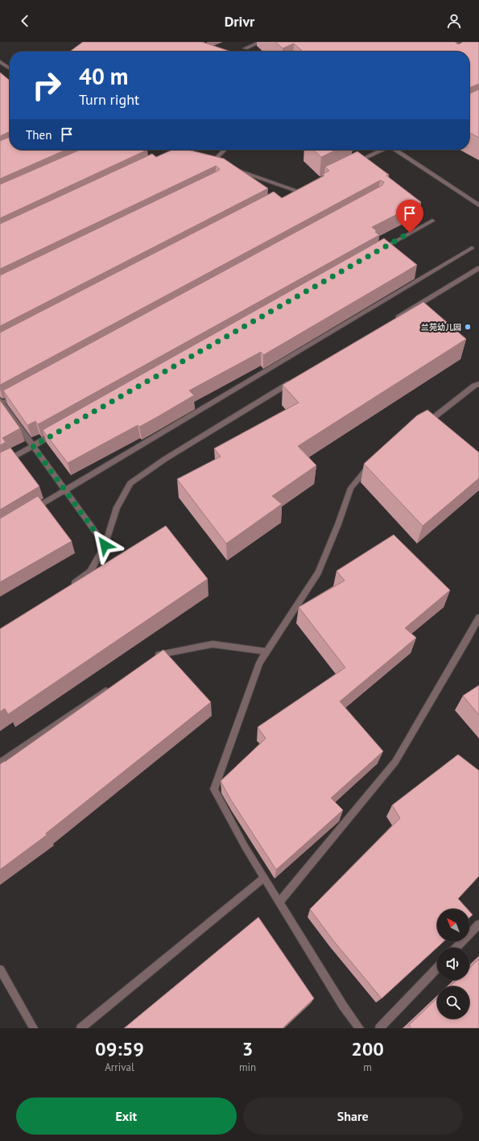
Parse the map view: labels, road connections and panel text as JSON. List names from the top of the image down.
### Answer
{
  "places": ["兰苑幼儿园"],
  "north": "top left",
  "page": {
    "header": "Drivr",
    "turn": ["40 m", "Turn right"],
    "then": "Then",
    "eta": [
      "09:59",
      "Arrival",
      "3",
      "min",
      "200",
      "m"
    ],
    "buttons": ["Exit", "Share"]
  }
}
